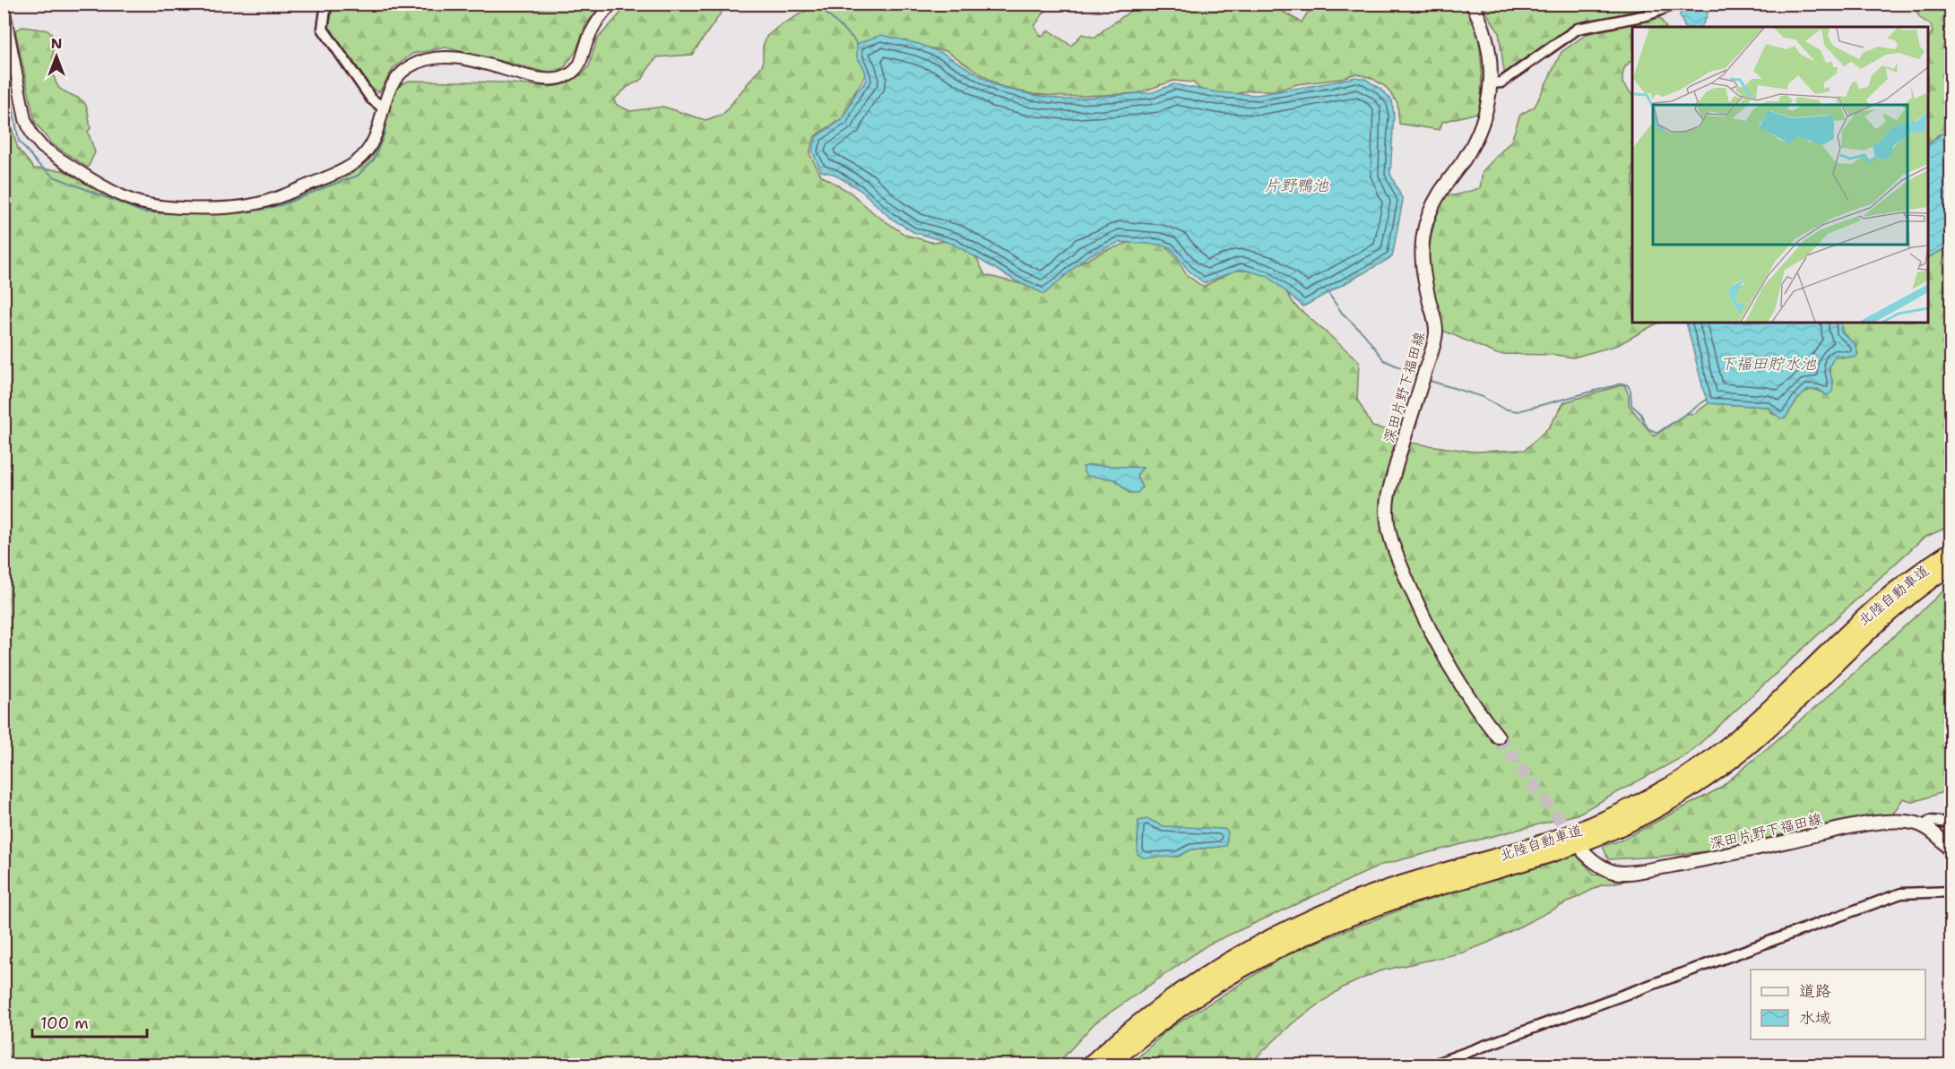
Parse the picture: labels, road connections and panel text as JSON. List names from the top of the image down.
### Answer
{
  "streets": {
    "highway": ["北陸自動車道"],
    "main road": ["深田片野下福田線"]
  },
  "water": ["片野鴨池", "下福田貯水池"],
  "legend": ["道路", "水域"],
  "scale_bar": "100 m",
  "north": "top"
}
